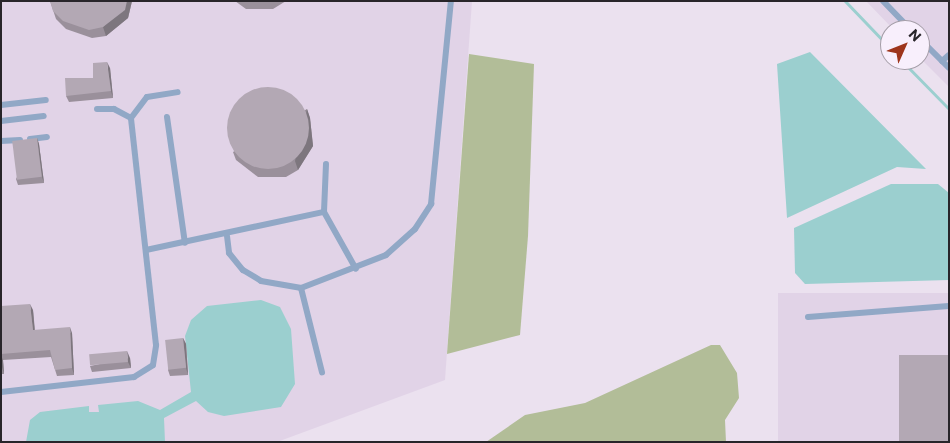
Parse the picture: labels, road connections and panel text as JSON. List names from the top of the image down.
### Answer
{
  "north": "top right"
}
